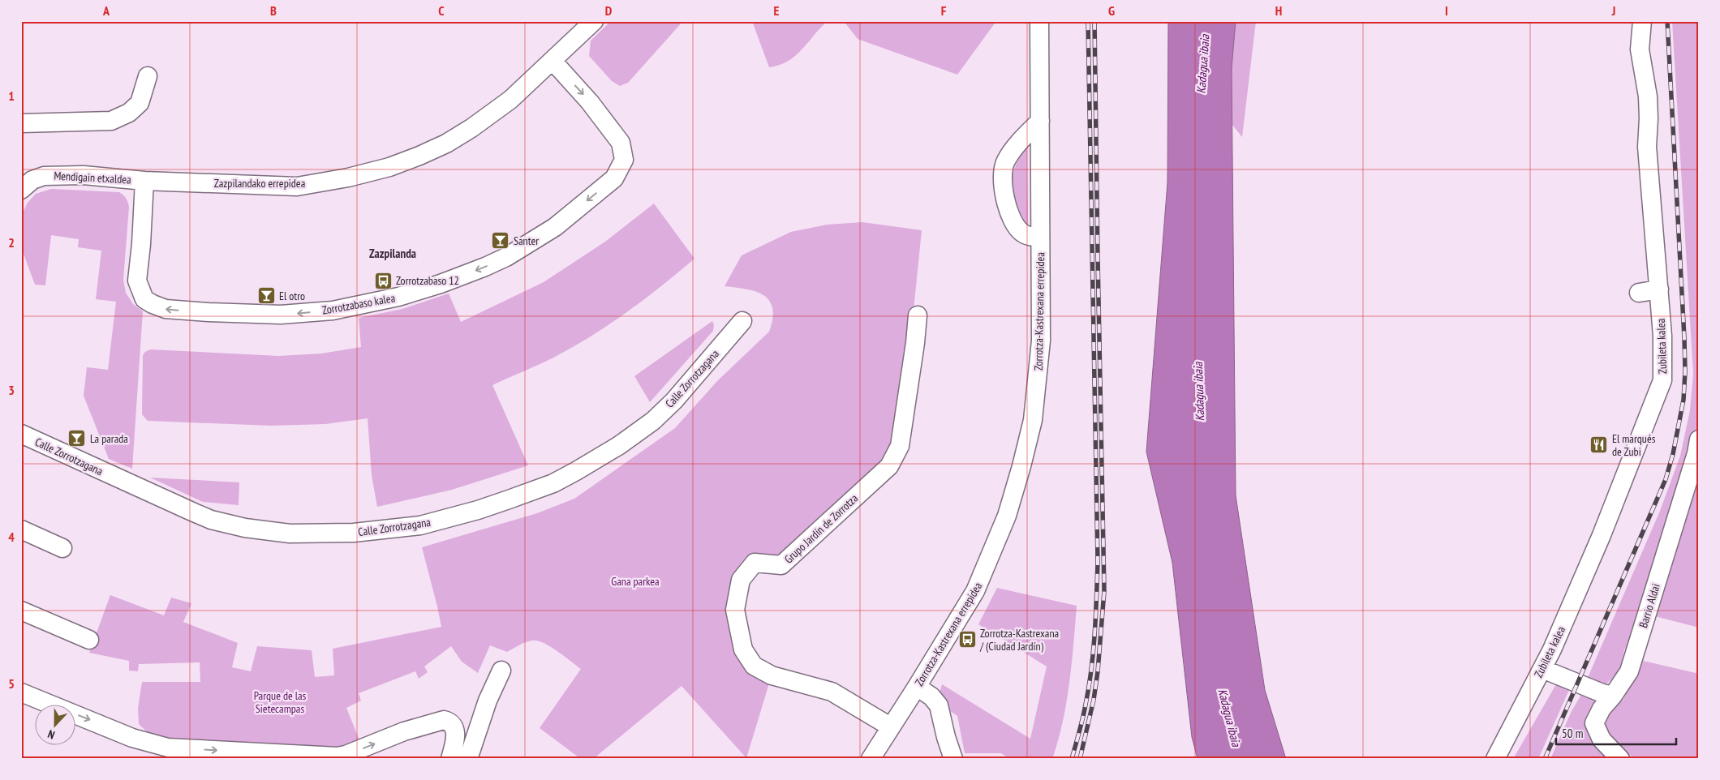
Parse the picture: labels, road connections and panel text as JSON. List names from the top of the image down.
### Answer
{
  "streets": {
    "street": [
      "Mendigain etxaldea",
      "Zazpilandako errepidea",
      "Zorrotzabaso kalea",
      "Zorrotza-Kastrexana errepidea",
      "Zubileta kalea",
      "Calle Zorrotzagana",
      "Grupo Jardín de Zorrotza",
      "Barrio Aldai"
    ]
  },
  "crossings": [
    ["Mendigain etxaldea", "Zazpilandako errepidea"],
    ["Mendigain etxaldea", "Zorrotzabaso kalea"],
    ["Zazpilandako errepidea", "Zorrotzabaso kalea"],
    ["Zorrotza-Kastrexana errepidea", "Grupo Jardín de Zorrotza"]
  ],
  "districts": ["Zazpilanda"],
  "water": ["Kadagua ibaia"],
  "parks": ["Gana parkea", "Parque de las Sietecampas"],
  "places": {
    "bar": ["Santer", "El otro", "La parada"],
    "bus stop": ["Zorrotzabaso 12", "Zorrotza-Kastrexana / (Ciudad Jardín)"],
    "restaurant": ["El marqués de Zubi"]
  },
  "scale_bar": "50 m",
  "north": "bottom",
  "grid": {
    "columns": [
      "A",
      "B",
      "C",
      "D",
      "E",
      "F",
      "G",
      "H",
      "I",
      "J"
    ],
    "rows": [
      "1",
      "2",
      "3",
      "4",
      "5"
    ]
  }
}
